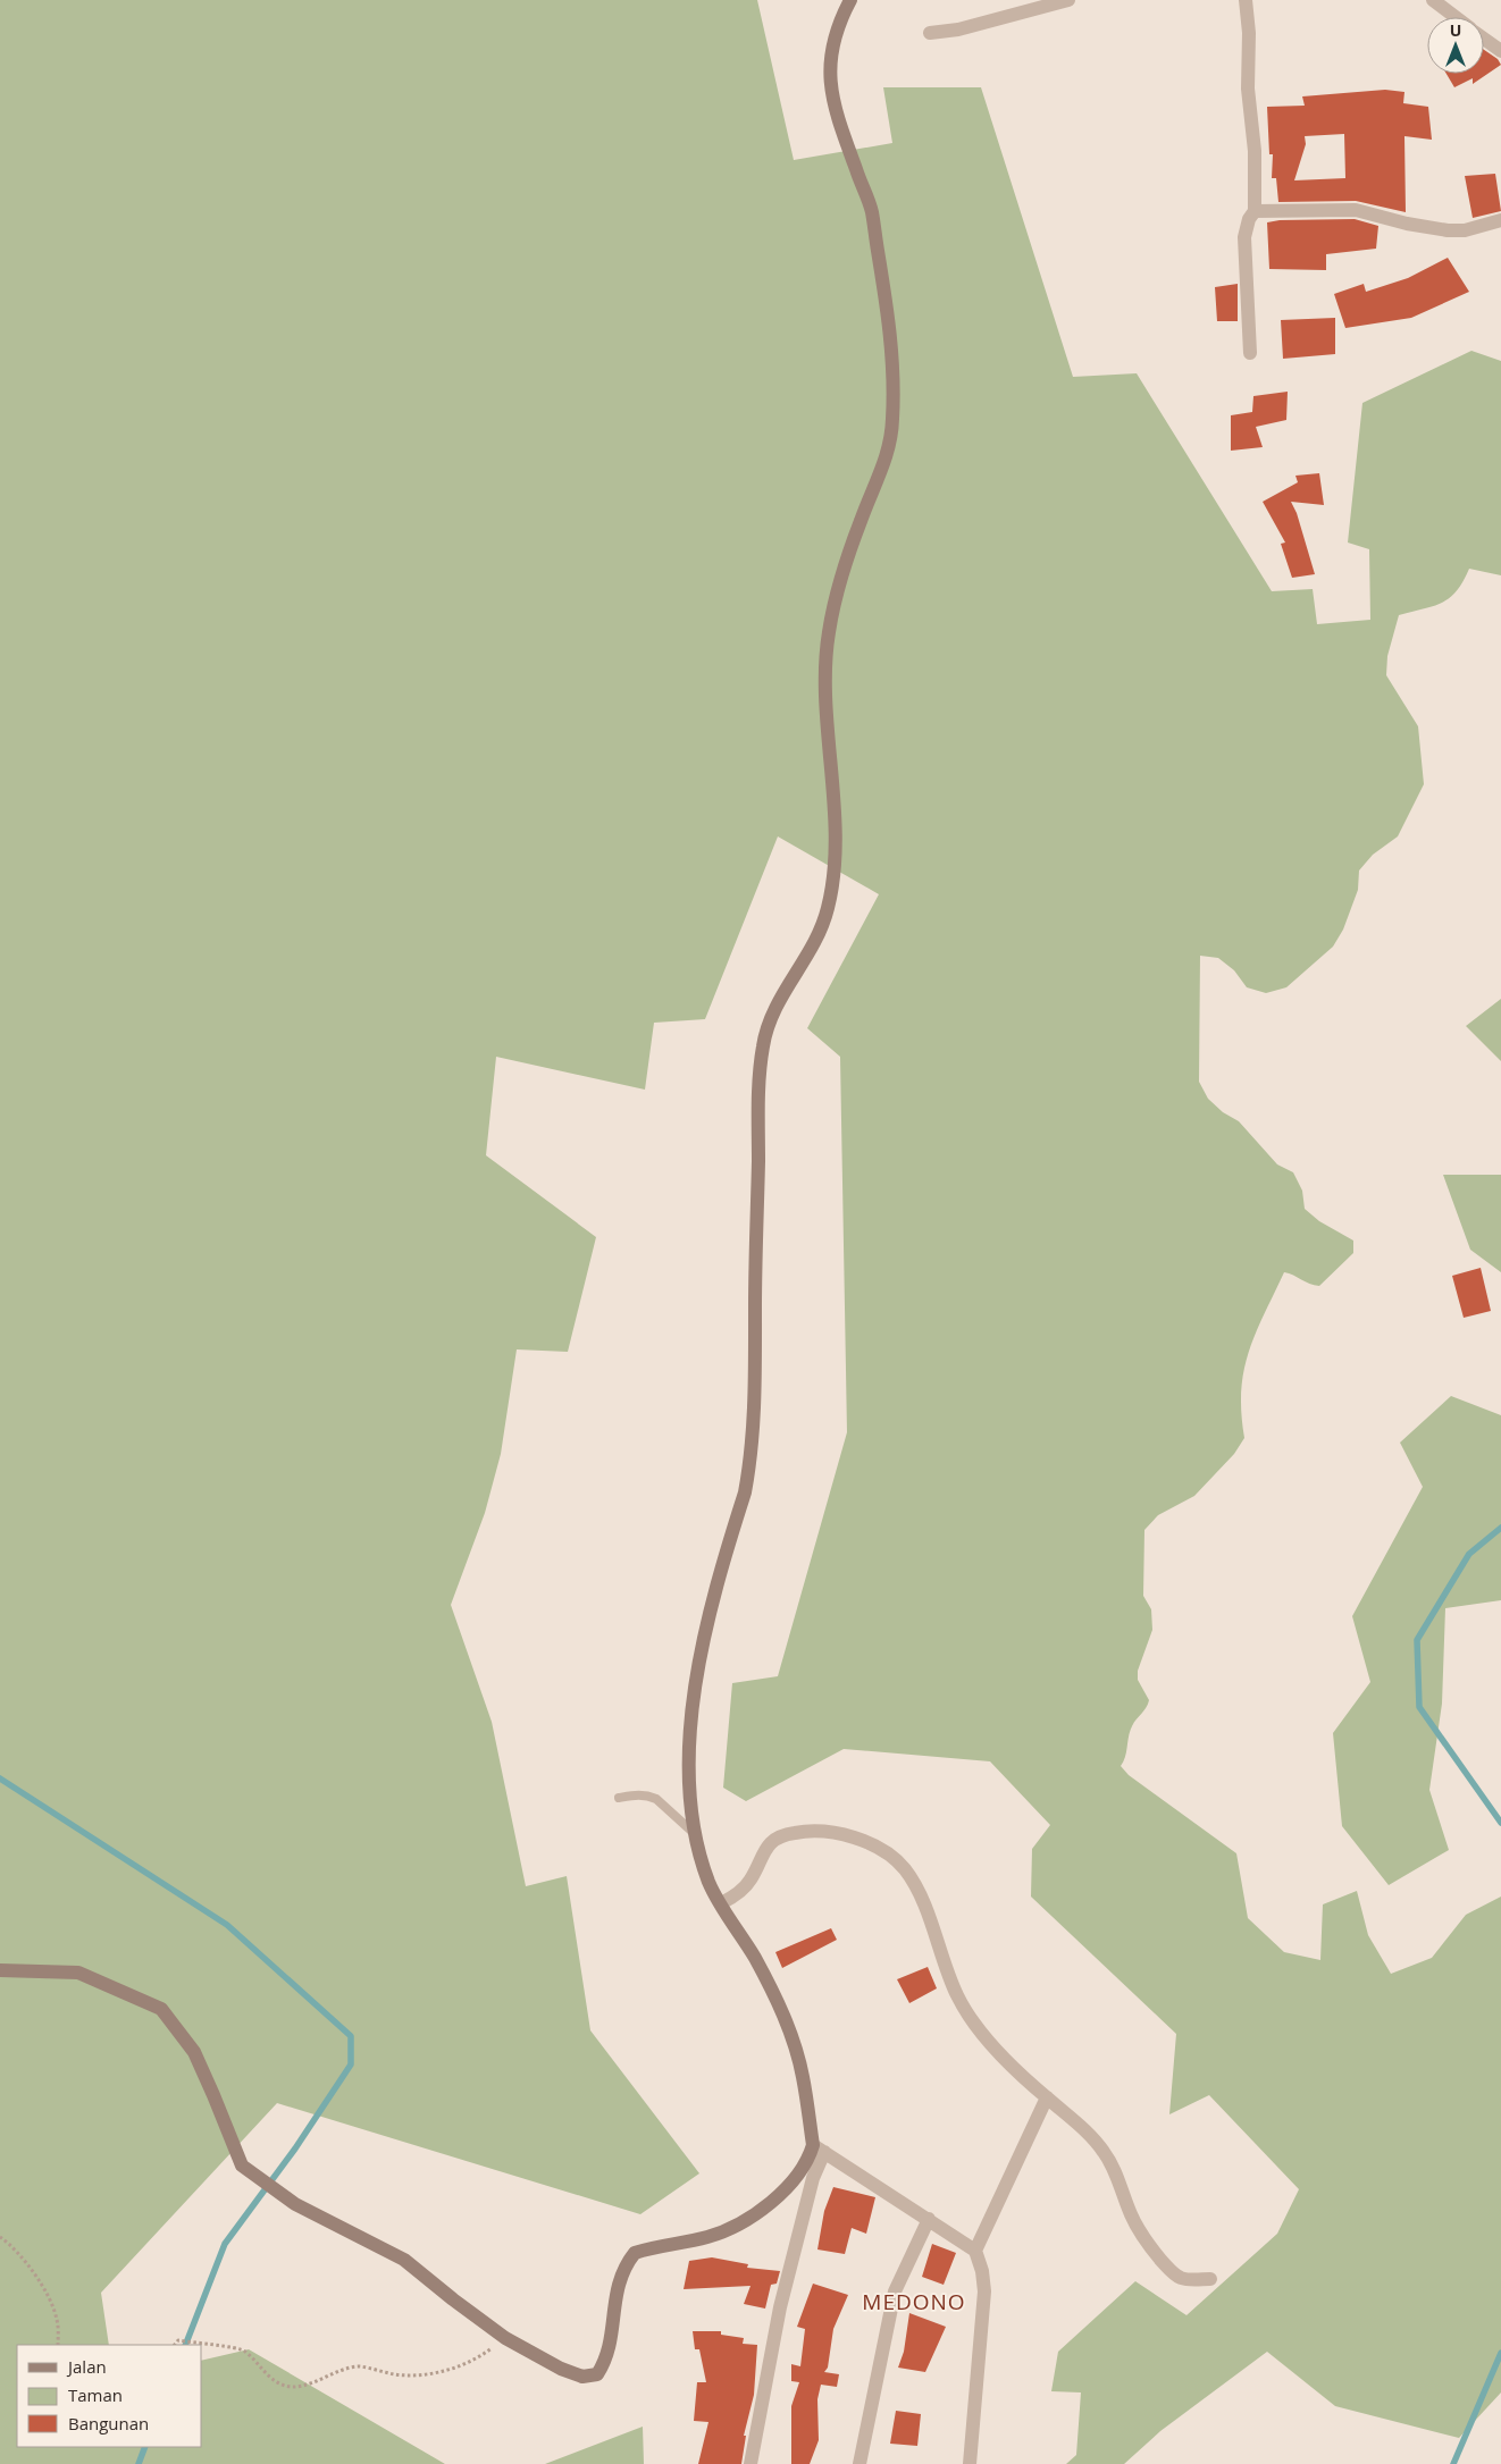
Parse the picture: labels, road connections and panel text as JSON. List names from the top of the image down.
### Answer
{
  "districts": ["MEDONO"],
  "legend": ["Jalan", "Taman", "Bangunan"],
  "north": "top"
}
